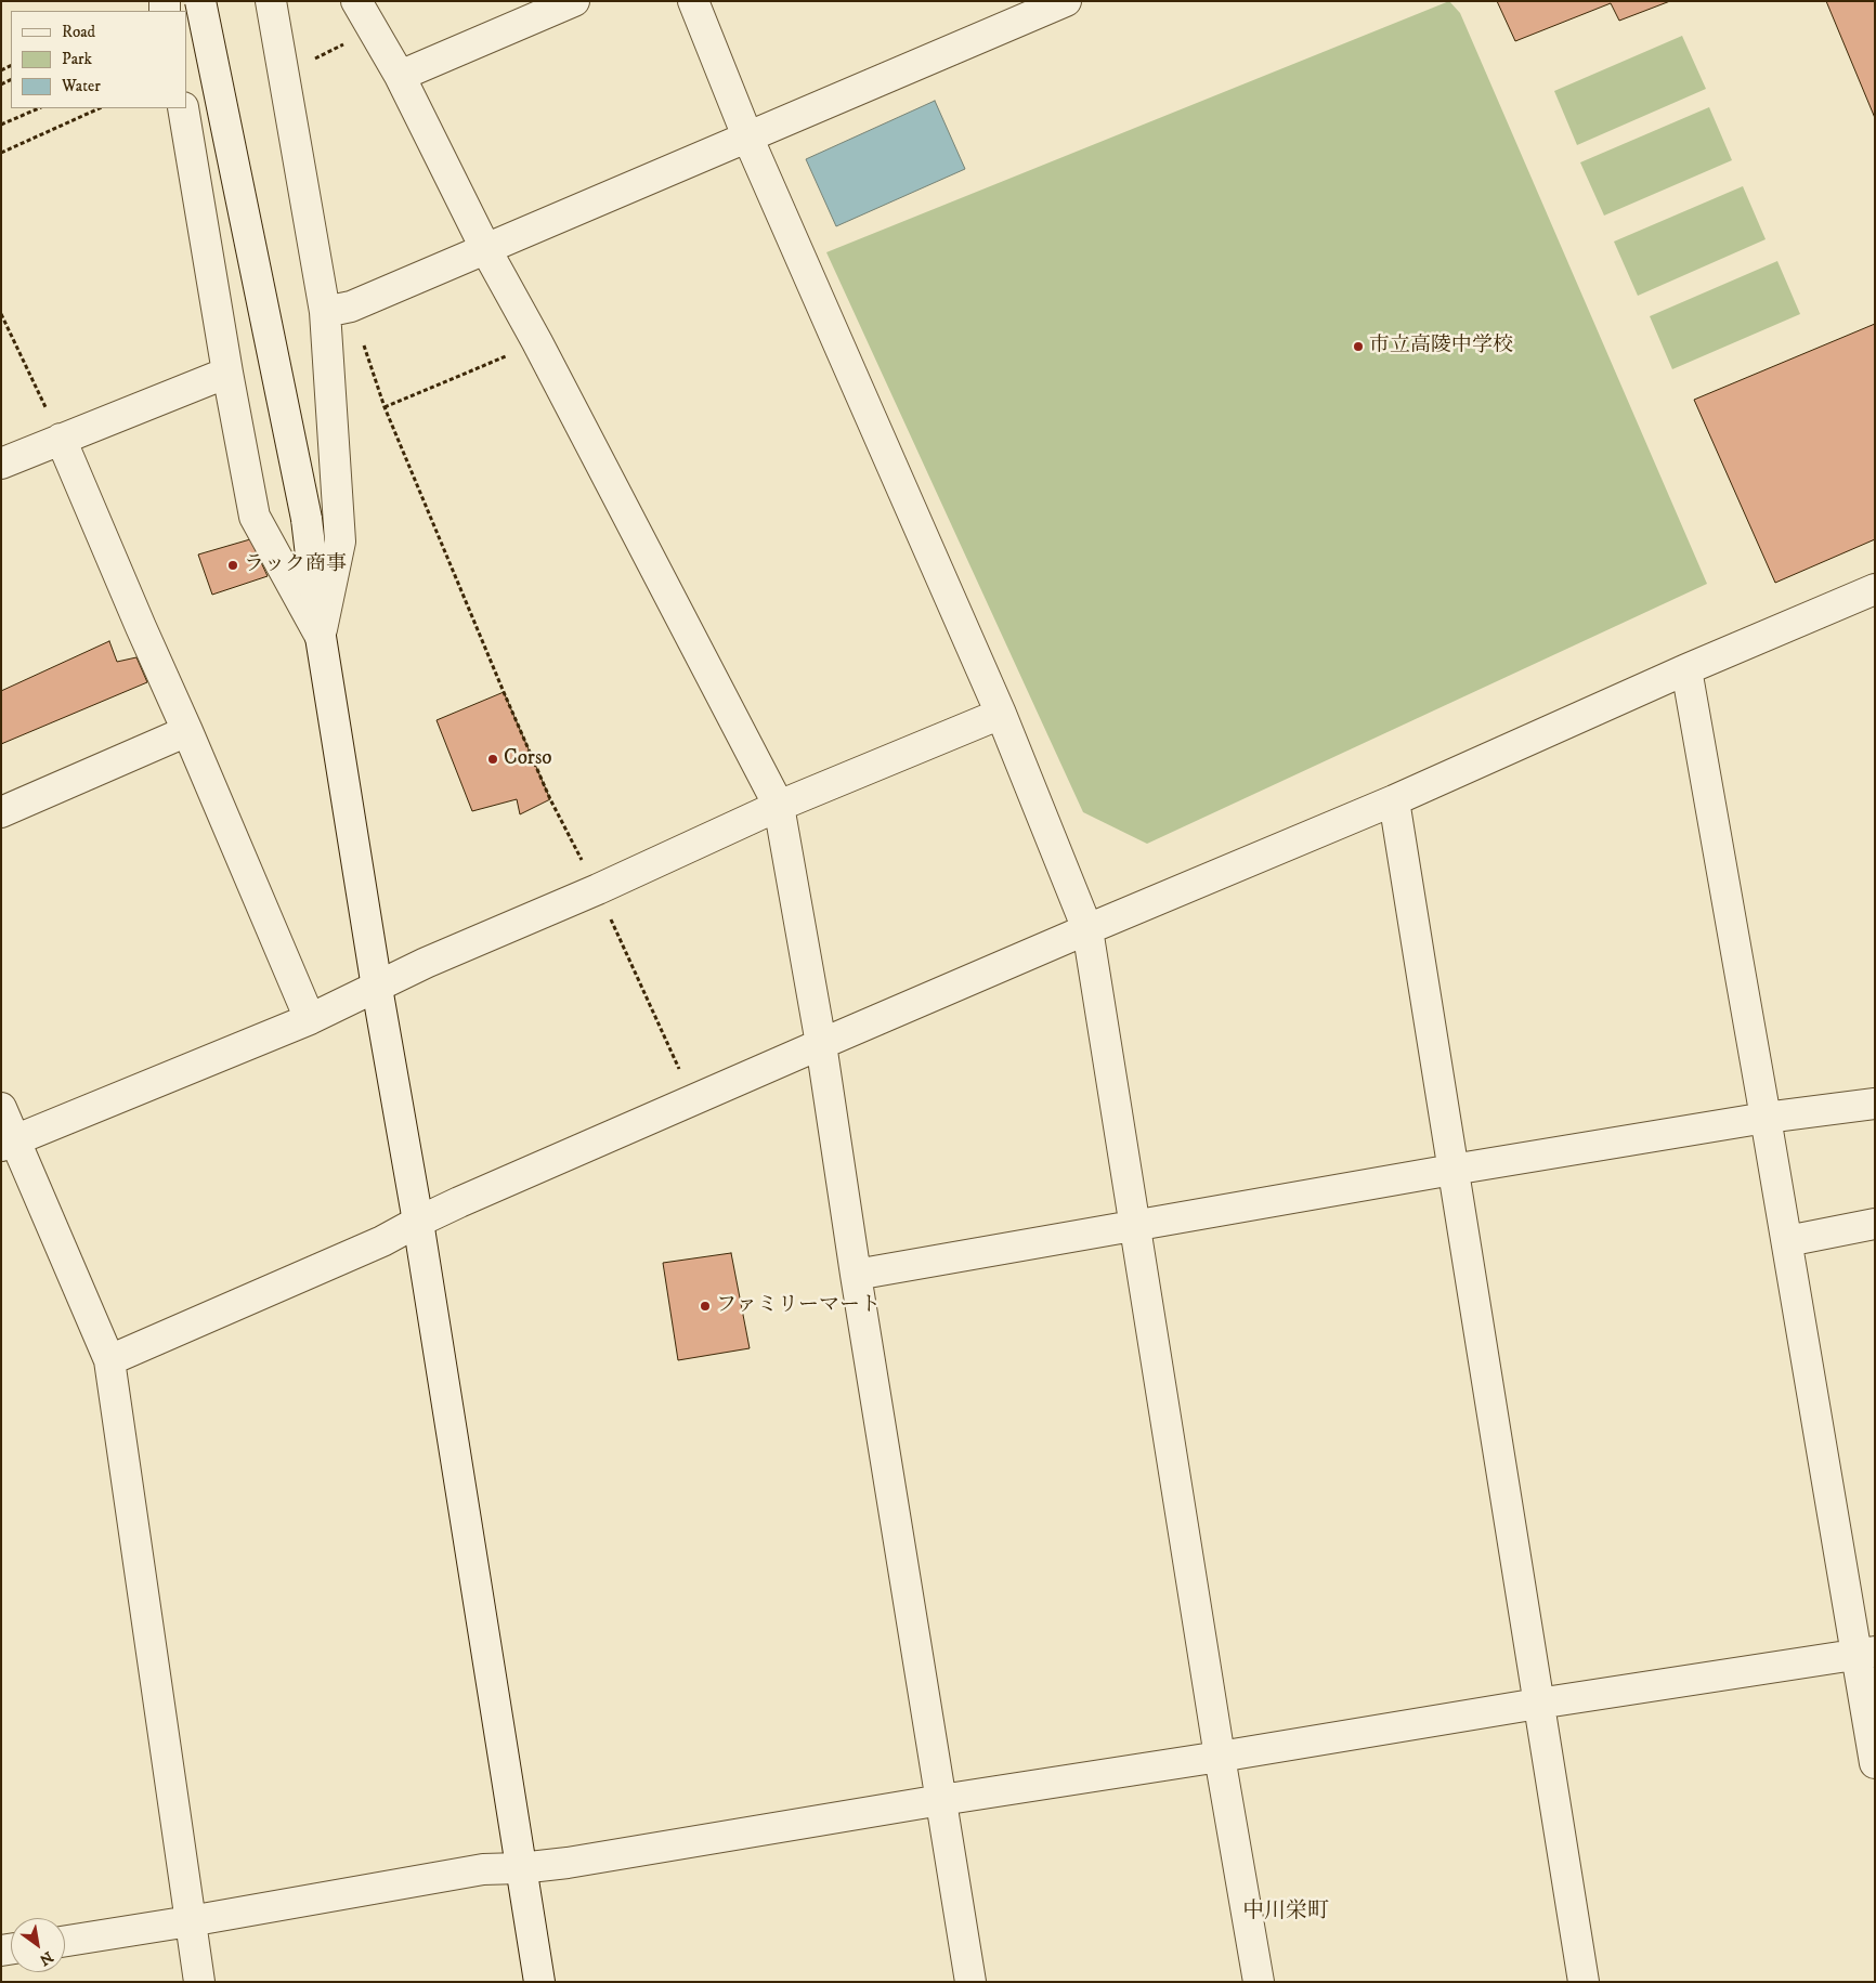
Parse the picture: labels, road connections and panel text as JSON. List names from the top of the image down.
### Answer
{
  "districts": ["中川栄町"],
  "places": [
    "市立高陵中学校",
    "ラック商事",
    "Corso",
    "ファミリーマート"
  ],
  "legend": ["Road", "Park", "Water"],
  "north": "bottom right"
}
